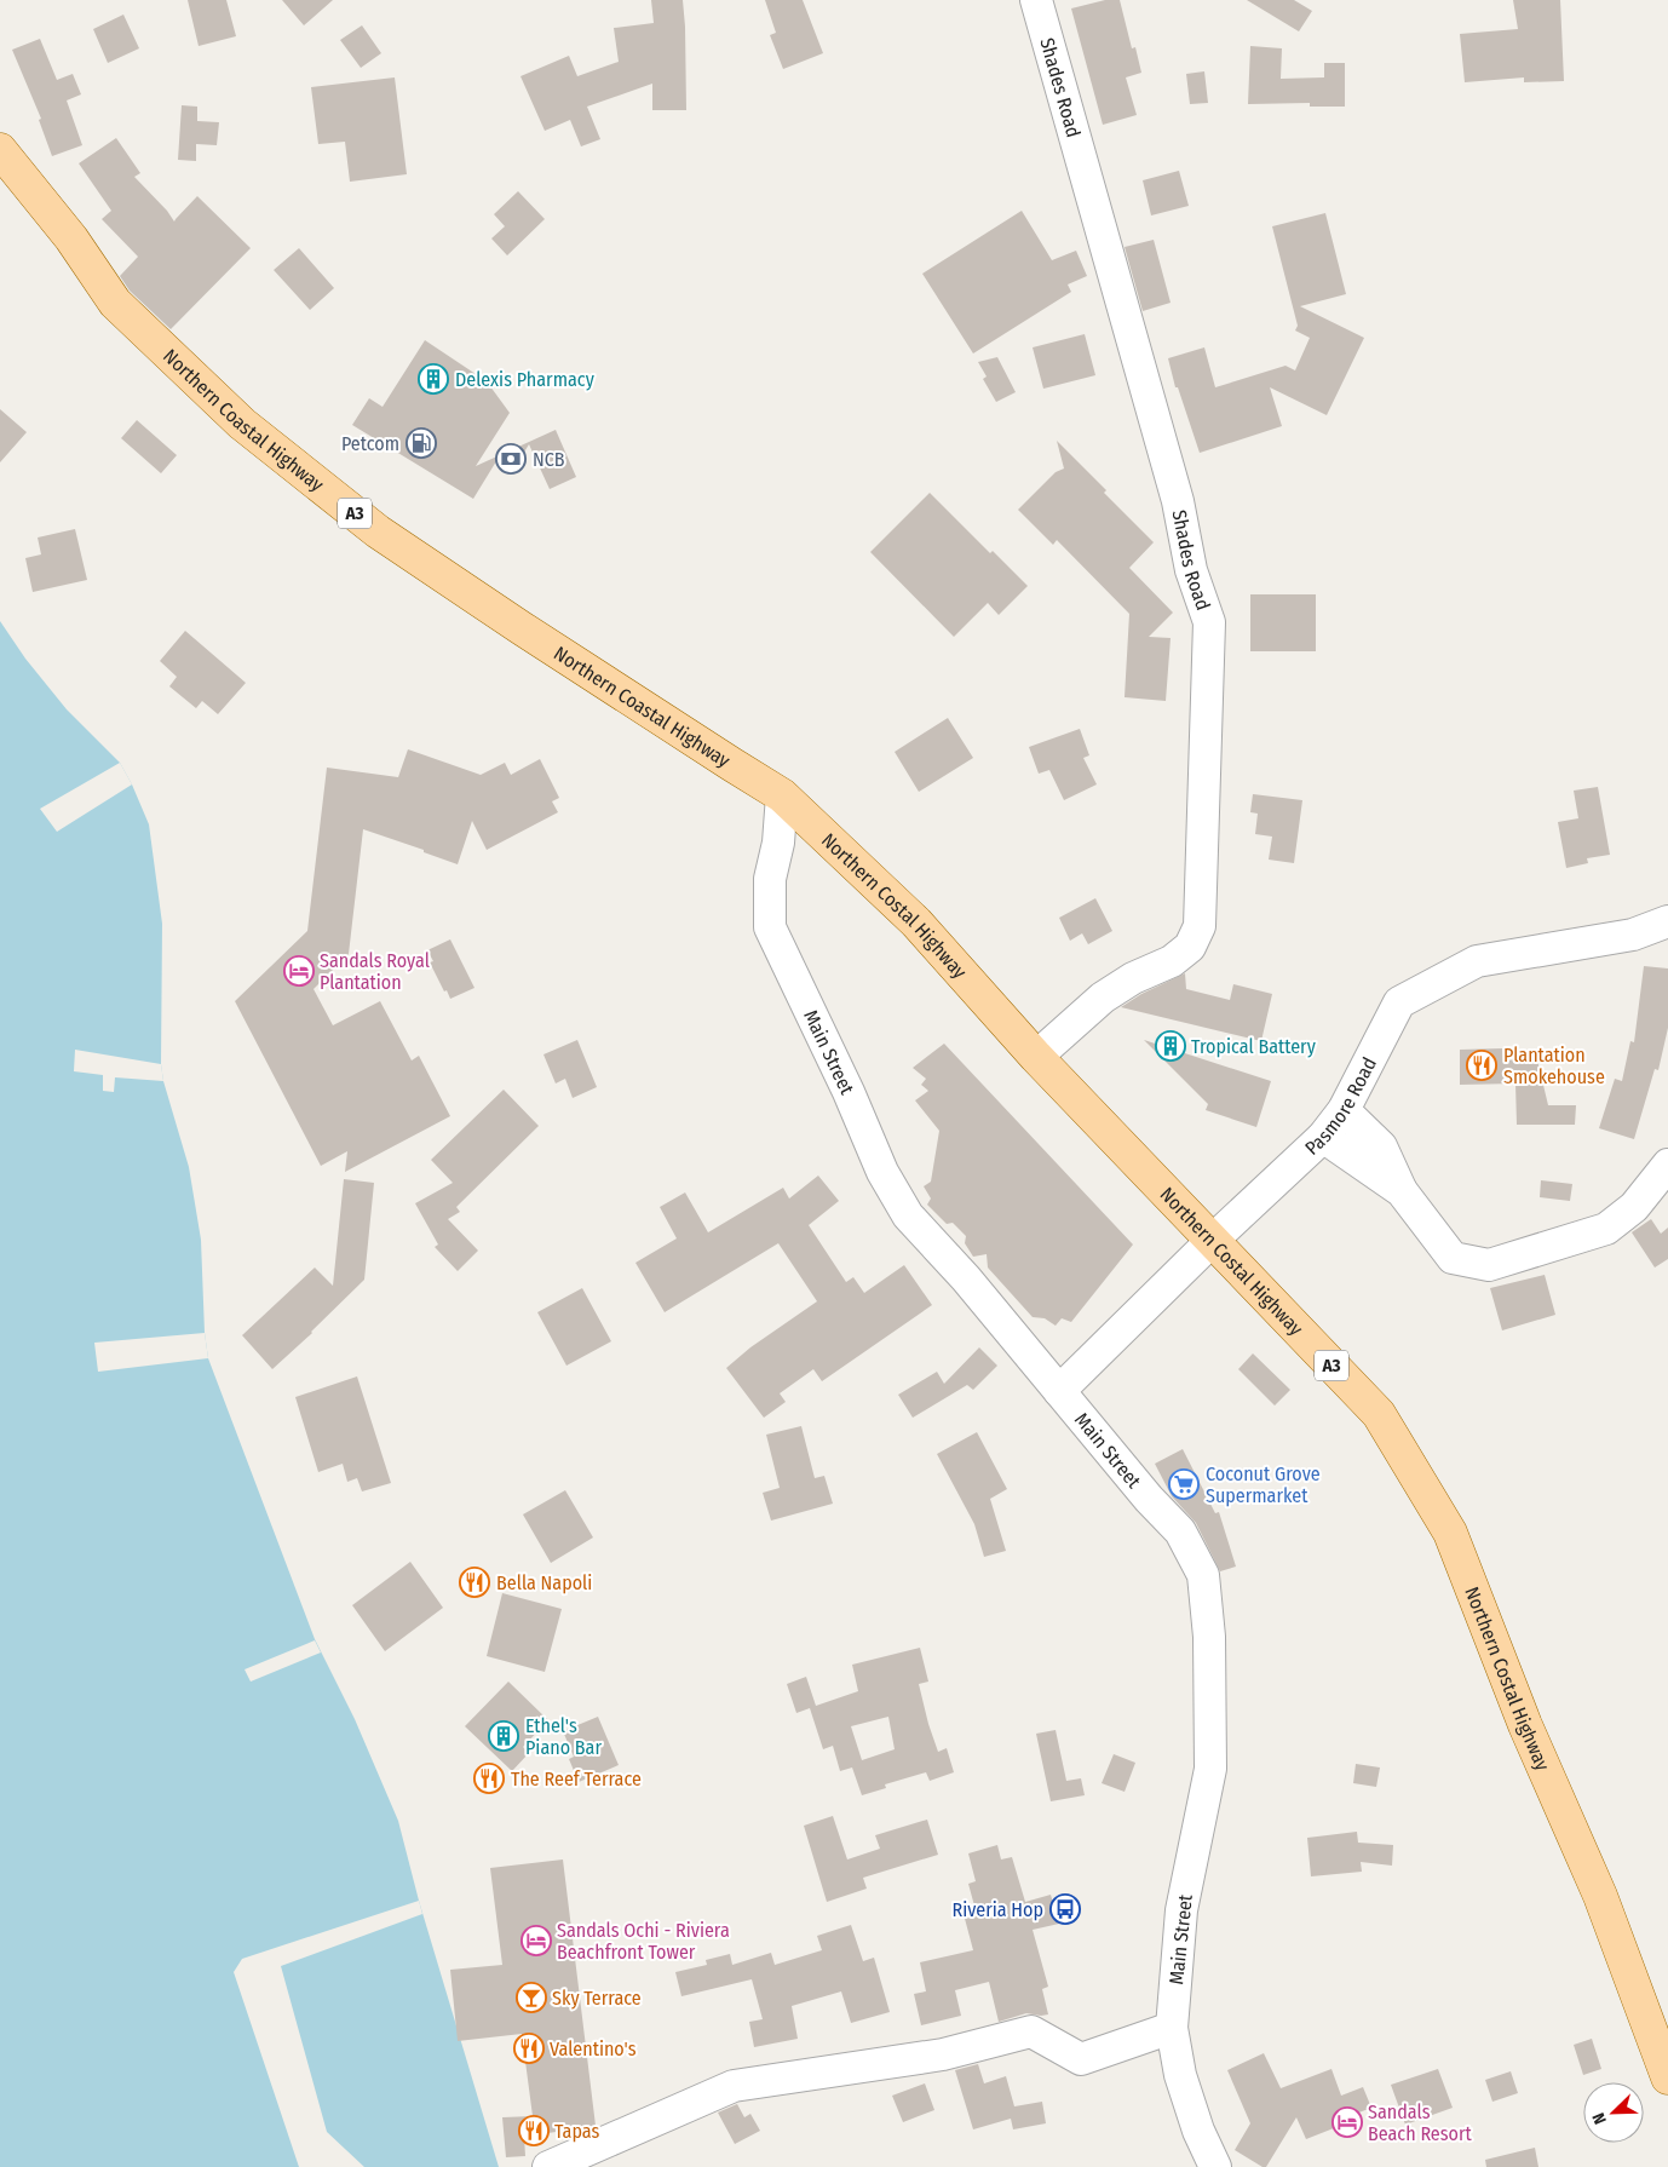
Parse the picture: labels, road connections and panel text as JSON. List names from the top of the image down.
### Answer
{
  "streets": {
    "main road": ["Northern Coastal Highway", "A3", "Northern Costal Highway"],
    "street": ["Shades Road", "Main Street", "Pasmore Road"]
  },
  "crossings": [
    ["Shades Road", "Northern Costal Highway"],
    ["Northern Coastal Highway", "Northern Costal Highway"],
    ["Northern Coastal Highway", "Main Street"],
    ["Northern Costal Highway", "Main Street"],
    ["Northern Costal Highway", "Pasmore Road"],
    ["Main Street", "Pasmore Road"]
  ],
  "places": {
    "building": ["Delexis Pharmacy", "Tropical Battery", "Ethel's Piano Bar"],
    "fuel station": ["Petcom"],
    "bank": ["NCB"],
    "hotel": ["Sandals Royal Plantation", "Sandals Ochi - Riviera Beachfront Tower", "Sandals Beach Resort"],
    "restaurant": [
      "Plantation Smokehouse",
      "Bella Napoli",
      "The Reef Terrace",
      "Valentino's",
      "Tapas"
    ],
    "supermarket": ["Coconut Grove Supermarket"],
    "bus stop": ["Riveria Hop"],
    "bar": ["Sky Terrace"]
  },
  "north": "bottom left"
}
